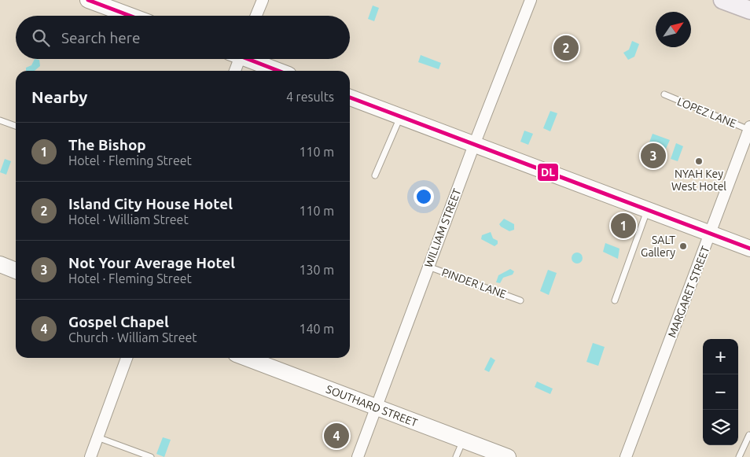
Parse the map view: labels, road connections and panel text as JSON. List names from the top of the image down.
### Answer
{
  "streets": {
    "street": ["WILLIAM STREET", "MARGARET STREET", "SOUTHARD STREET"],
    "lane": ["LOPEZ LANE", "PINDER LANE"]
  },
  "crossings": [
    ["LOPEZ LANE", "MARGARET STREET"],
    ["WILLIAM STREET", "PINDER LANE"],
    ["WILLIAM STREET", "SOUTHARD STREET"]
  ],
  "places": ["NYAH Key West Hotel", "SALT Gallery"],
  "lines": ["transit line DL"],
  "north": "top right",
  "page": {
    "search": "Search here",
    "pins": [
      "2",
      "3",
      "1",
      "4"
    ],
    "heading": ["Nearby", "4 results"],
    "list": [
      {
        "mark": "1",
        "name": "The Bishop",
        "note": "Hotel · Fleming Street",
        "value": "110 m"
      },
      {
        "mark": "2",
        "name": "Island City House Hotel",
        "note": "Hotel · William Street",
        "value": "110 m"
      },
      {
        "mark": "3",
        "name": "Not Your Average Hotel",
        "note": "Hotel · Fleming Street",
        "value": "130 m"
      },
      {
        "mark": "4",
        "name": "Gospel Chapel",
        "note": "Church · William Street",
        "value": "140 m"
      }
    ],
    "map_buttons": ["+", "−"]
  }
}
